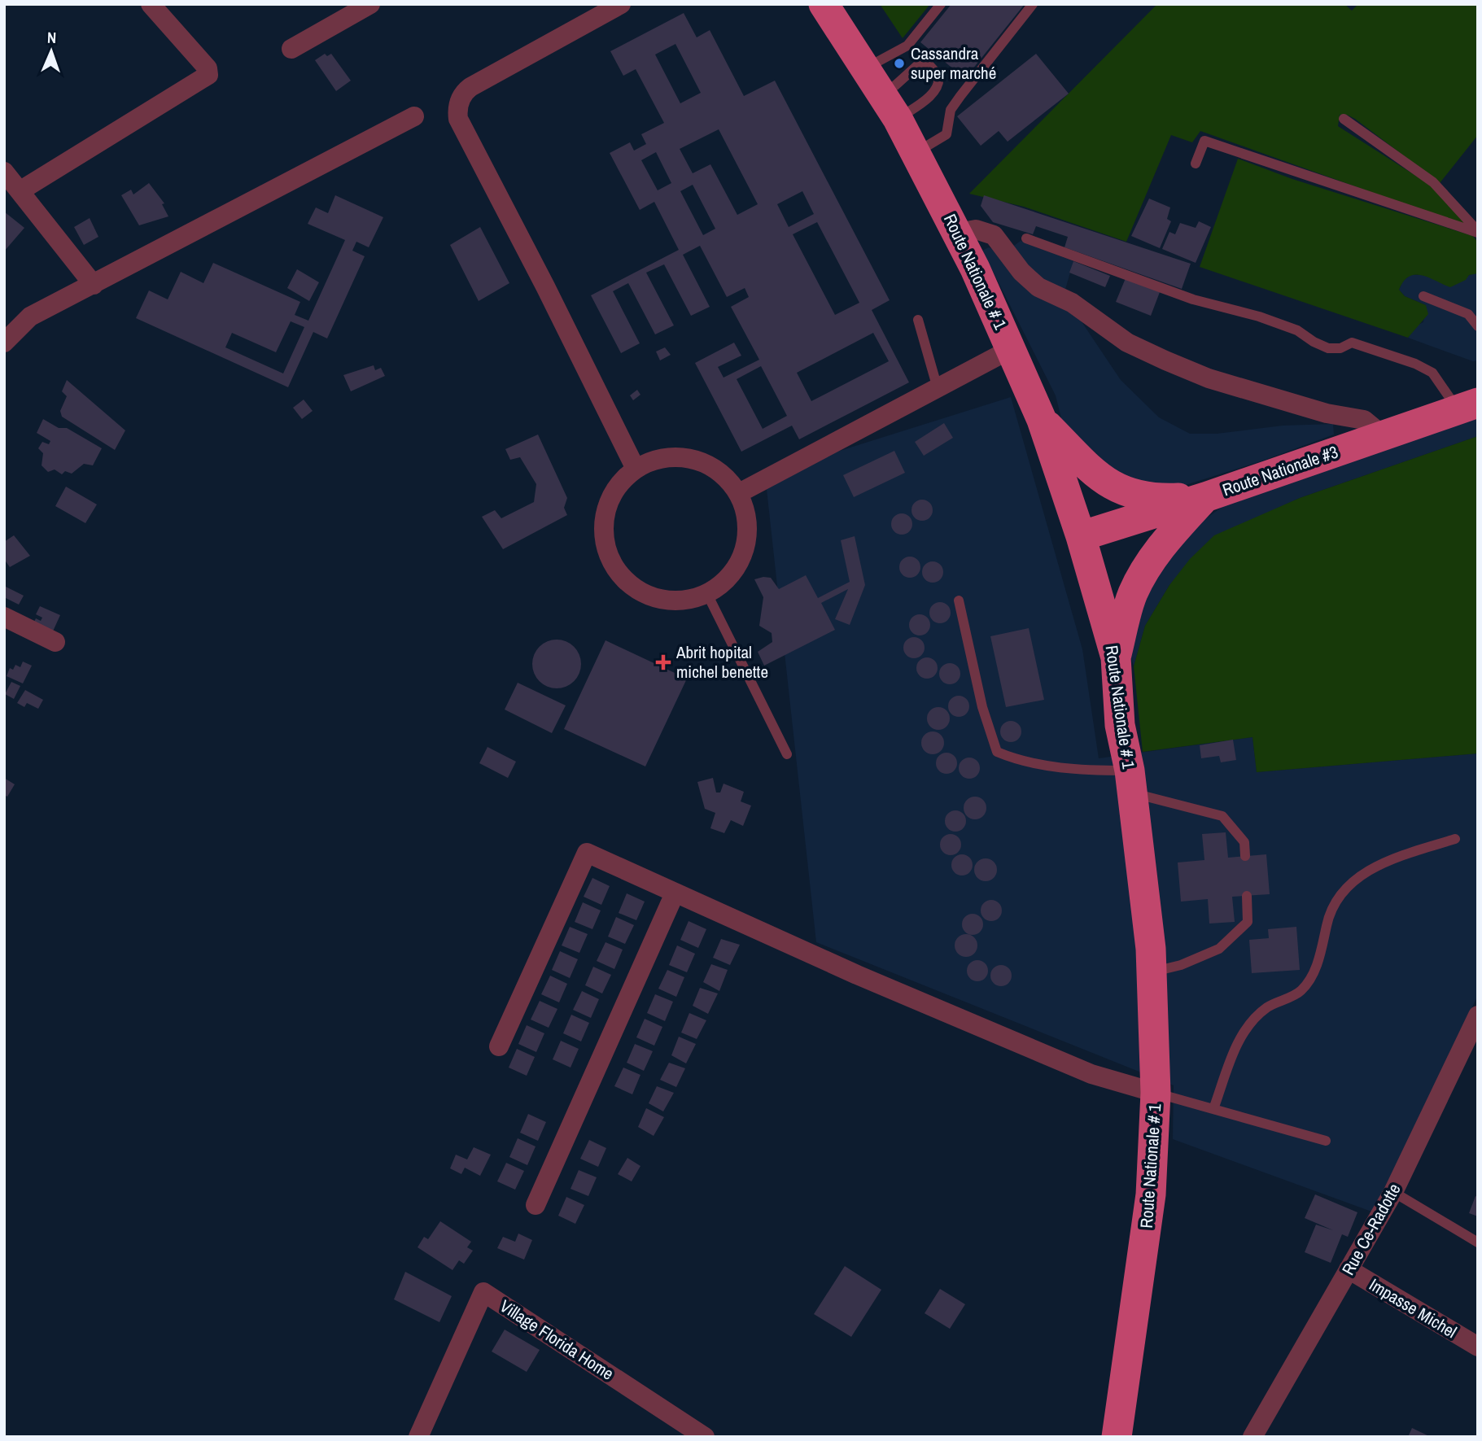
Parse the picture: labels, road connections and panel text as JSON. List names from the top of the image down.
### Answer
{
  "streets": {
    "main road": ["Route Nationale # 1", "Route Nationale #3"],
    "street": ["Rue Ce-Radotte", "Impasse Michel", "Village Florida Home"]
  },
  "crossings": [
    ["Route Nationale # 1", "Route Nationale #3"],
    ["Rue Ce-Radotte", "Impasse Michel"]
  ],
  "places": {
    "other": ["Cassandra super marché"],
    "health": ["Abrit hopital michel benette"]
  },
  "north": "top"
}
